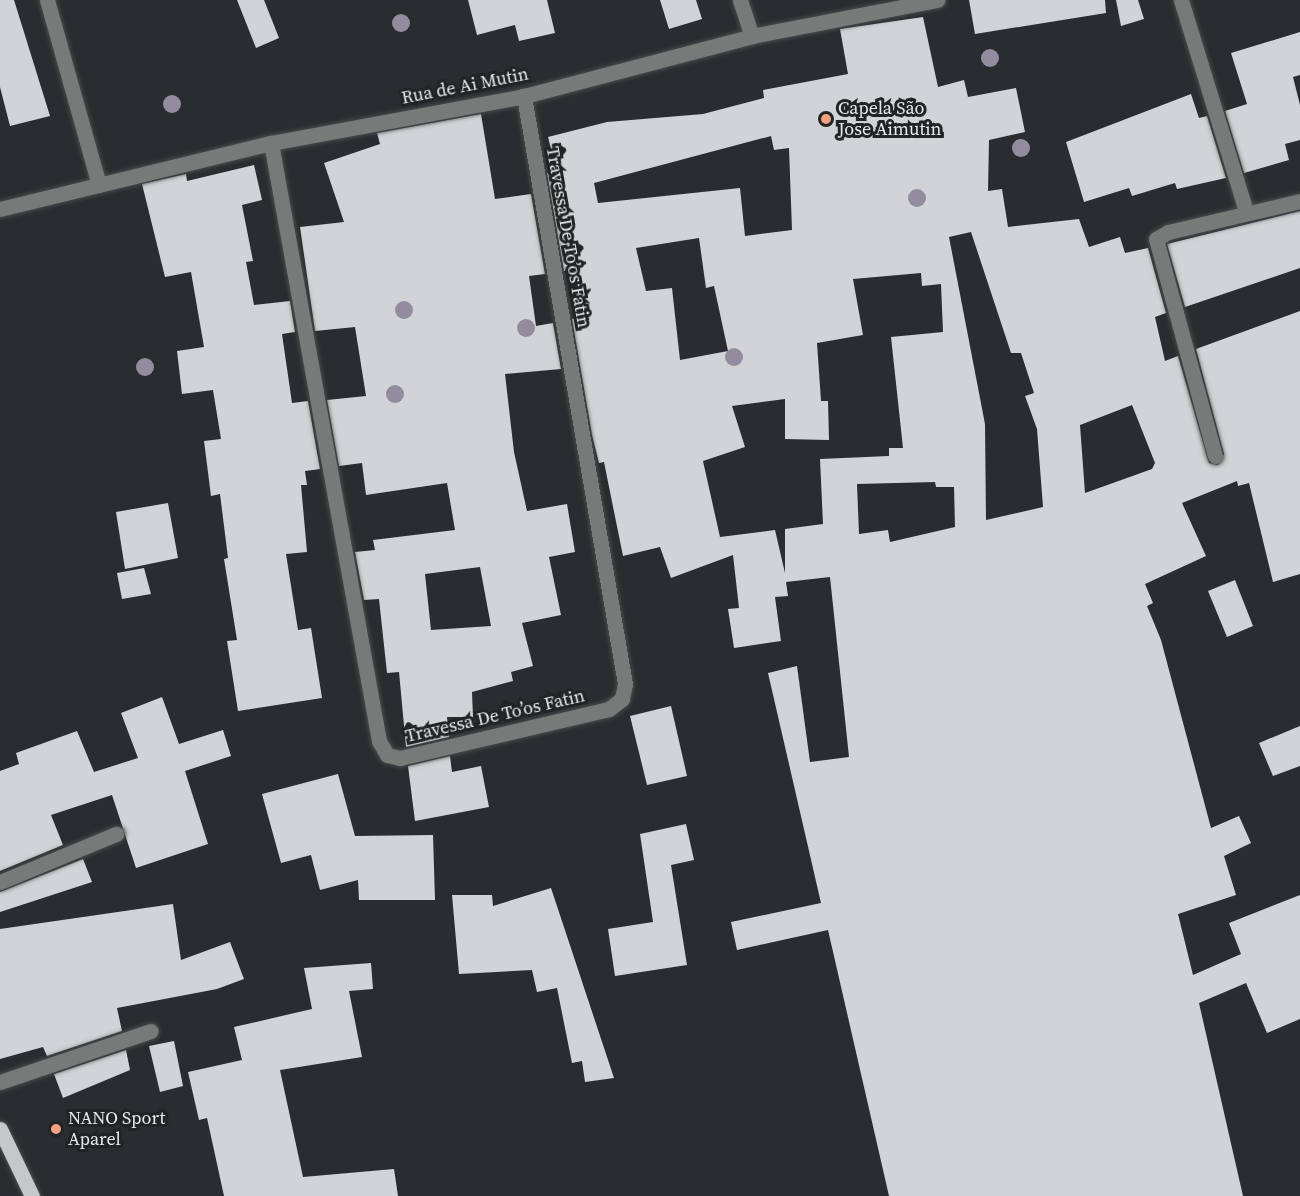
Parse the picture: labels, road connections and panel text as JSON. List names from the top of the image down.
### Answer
{
  "streets": {
    "street": ["Rua de Ai Mutin", "Travessa De To’os Fatin"]
  },
  "crossings": [
    ["Rua de Ai Mutin", "Travessa De To’os Fatin"]
  ],
  "places": ["Capela São Jose Aimutin", "NANO Sport Aparel"]
}
